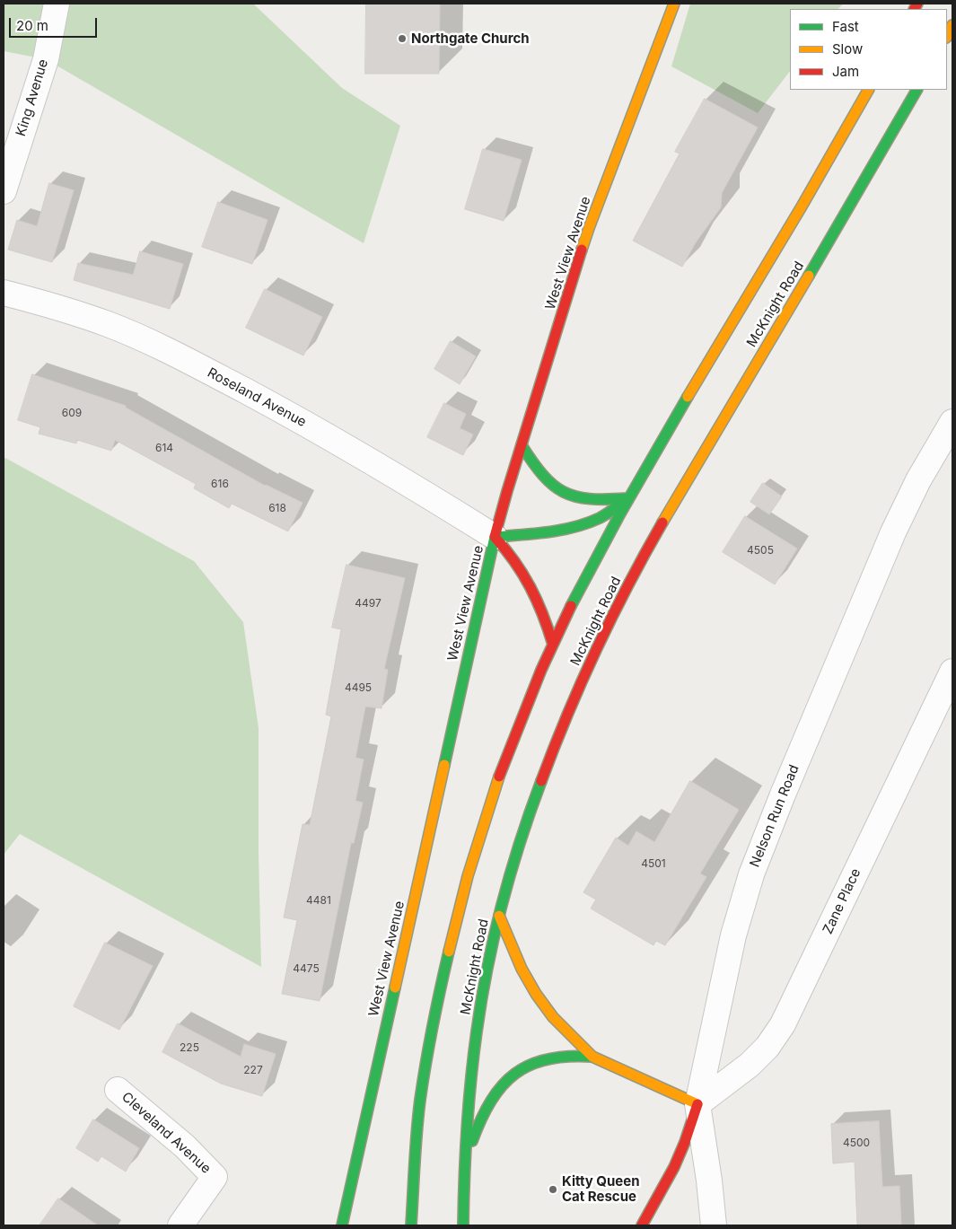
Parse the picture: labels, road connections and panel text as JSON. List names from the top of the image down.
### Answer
{
  "streets": {
    "main road": ["West View Avenue", "McKnight Road", "Nelson Run Road"],
    "street": [
      "King Avenue",
      "Roseland Avenue",
      "Zane Place",
      "Cleveland Avenue"
    ]
  },
  "crossings": [
    ["West View Avenue", "Roseland Avenue"],
    ["Nelson Run Road", "Zane Place"]
  ],
  "places": ["Northgate Church", "Kitty Queen Cat Rescue"],
  "house_numbers": [
    "609",
    "614",
    "616",
    "618",
    "4505",
    "4497",
    "4495",
    "4501",
    "4481",
    "4475",
    "225",
    "227",
    "4500"
  ],
  "legend": ["Fast", "Slow", "Jam"],
  "scale_bar": "20 m"
}
